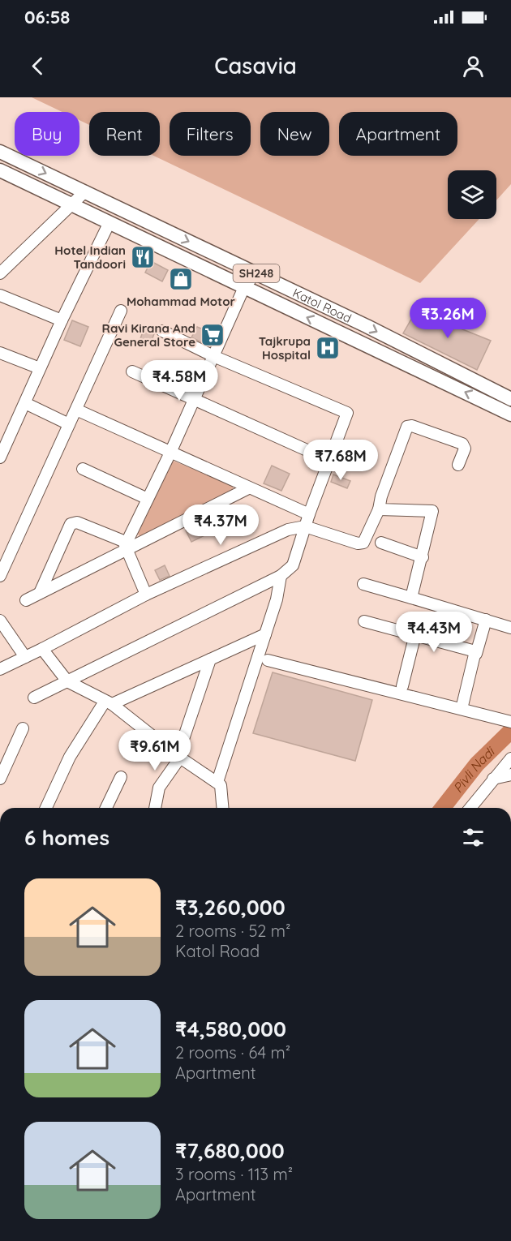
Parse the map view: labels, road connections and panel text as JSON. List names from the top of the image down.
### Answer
{
  "streets": {
    "main road": ["SH248", "Katol Road"]
  },
  "water": ["Pivli Nadi"],
  "places": {
    "restaurant": ["Hotel Indian Tandoori"],
    "shop": ["Mohammad Motor"],
    "supermarket": ["Ravi Kirana And General Store"],
    "hospital": ["Tajkrupa Hospital"]
  },
  "page": {
    "status": "06:58",
    "header": "Casavia",
    "chip": [
      "Buy",
      "Rent",
      "Filters",
      "New",
      "Apartment"
    ],
    "price": [
      "₹3.26M",
      "₹4.58M",
      "₹7.68M",
      "₹4.37M",
      "₹4.43M",
      "₹9.61M"
    ],
    "heading": "6 homes",
    "list": [
      {
        "name": "₹3,260,000",
        "note": "2 rooms · 52 m² · Katol Road"
      },
      {
        "name": "₹4,580,000",
        "note": "2 rooms · 64 m² · Apartment"
      },
      {
        "name": "₹7,680,000",
        "note": "3 rooms · 113 m² · Apartment"
      }
    ]
  }
}
